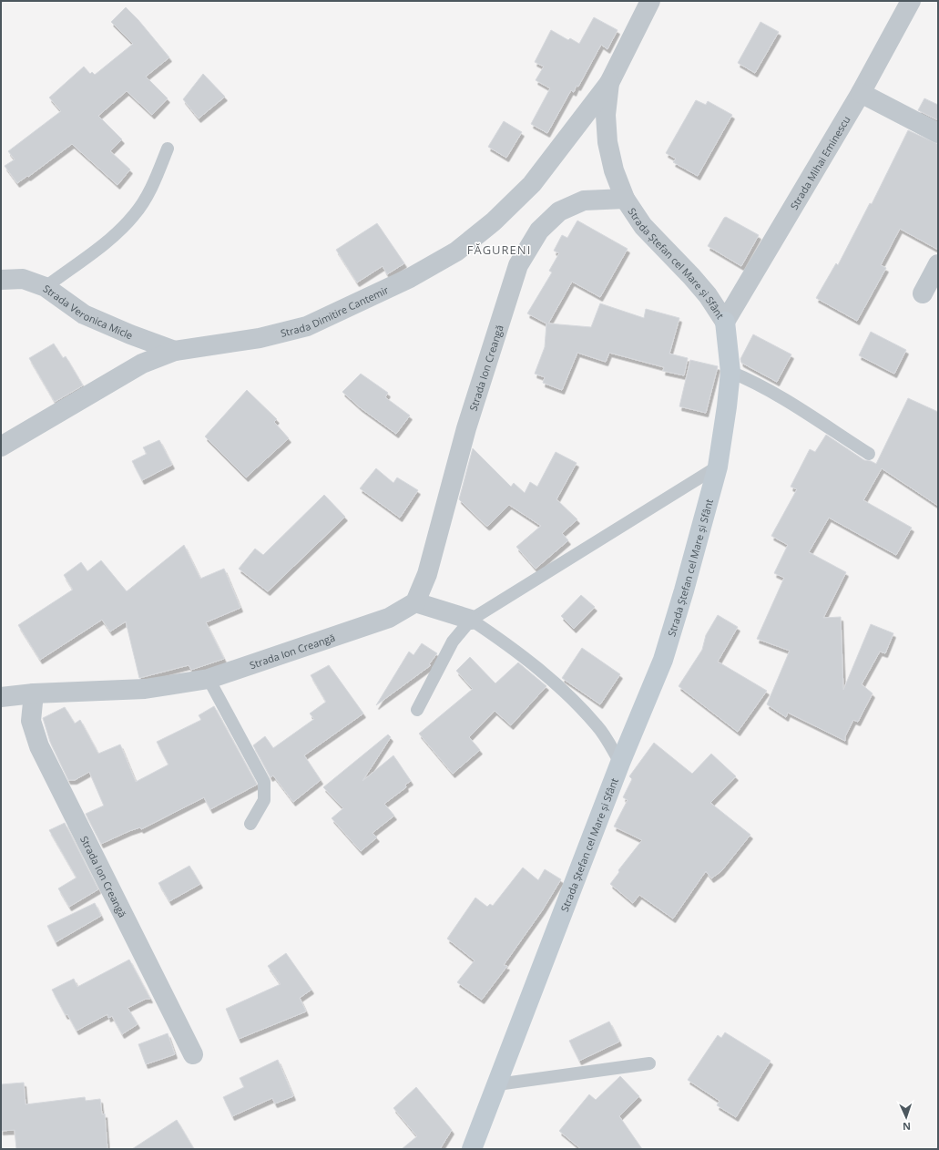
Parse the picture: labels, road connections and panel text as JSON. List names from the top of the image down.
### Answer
{
  "streets": {
    "street": [
      "Strada Mihai Eminescu",
      "Strada Ștefan cel Mare și Sfânt",
      "Strada Veronica Micle",
      "Strada Dimitire Cantemir",
      "Strada Ion Creangă"
    ]
  },
  "crossings": [
    ["Strada Mihai Eminescu", "Strada Ștefan cel Mare și Sfânt"],
    ["Strada Ștefan cel Mare și Sfânt", "Strada Dimitire Cantemir"],
    ["Strada Ștefan cel Mare și Sfânt", "Strada Ion Creangă"],
    ["Strada Veronica Micle", "Strada Dimitire Cantemir"]
  ],
  "districts": ["FĂGURENI"],
  "north": "bottom"
}
